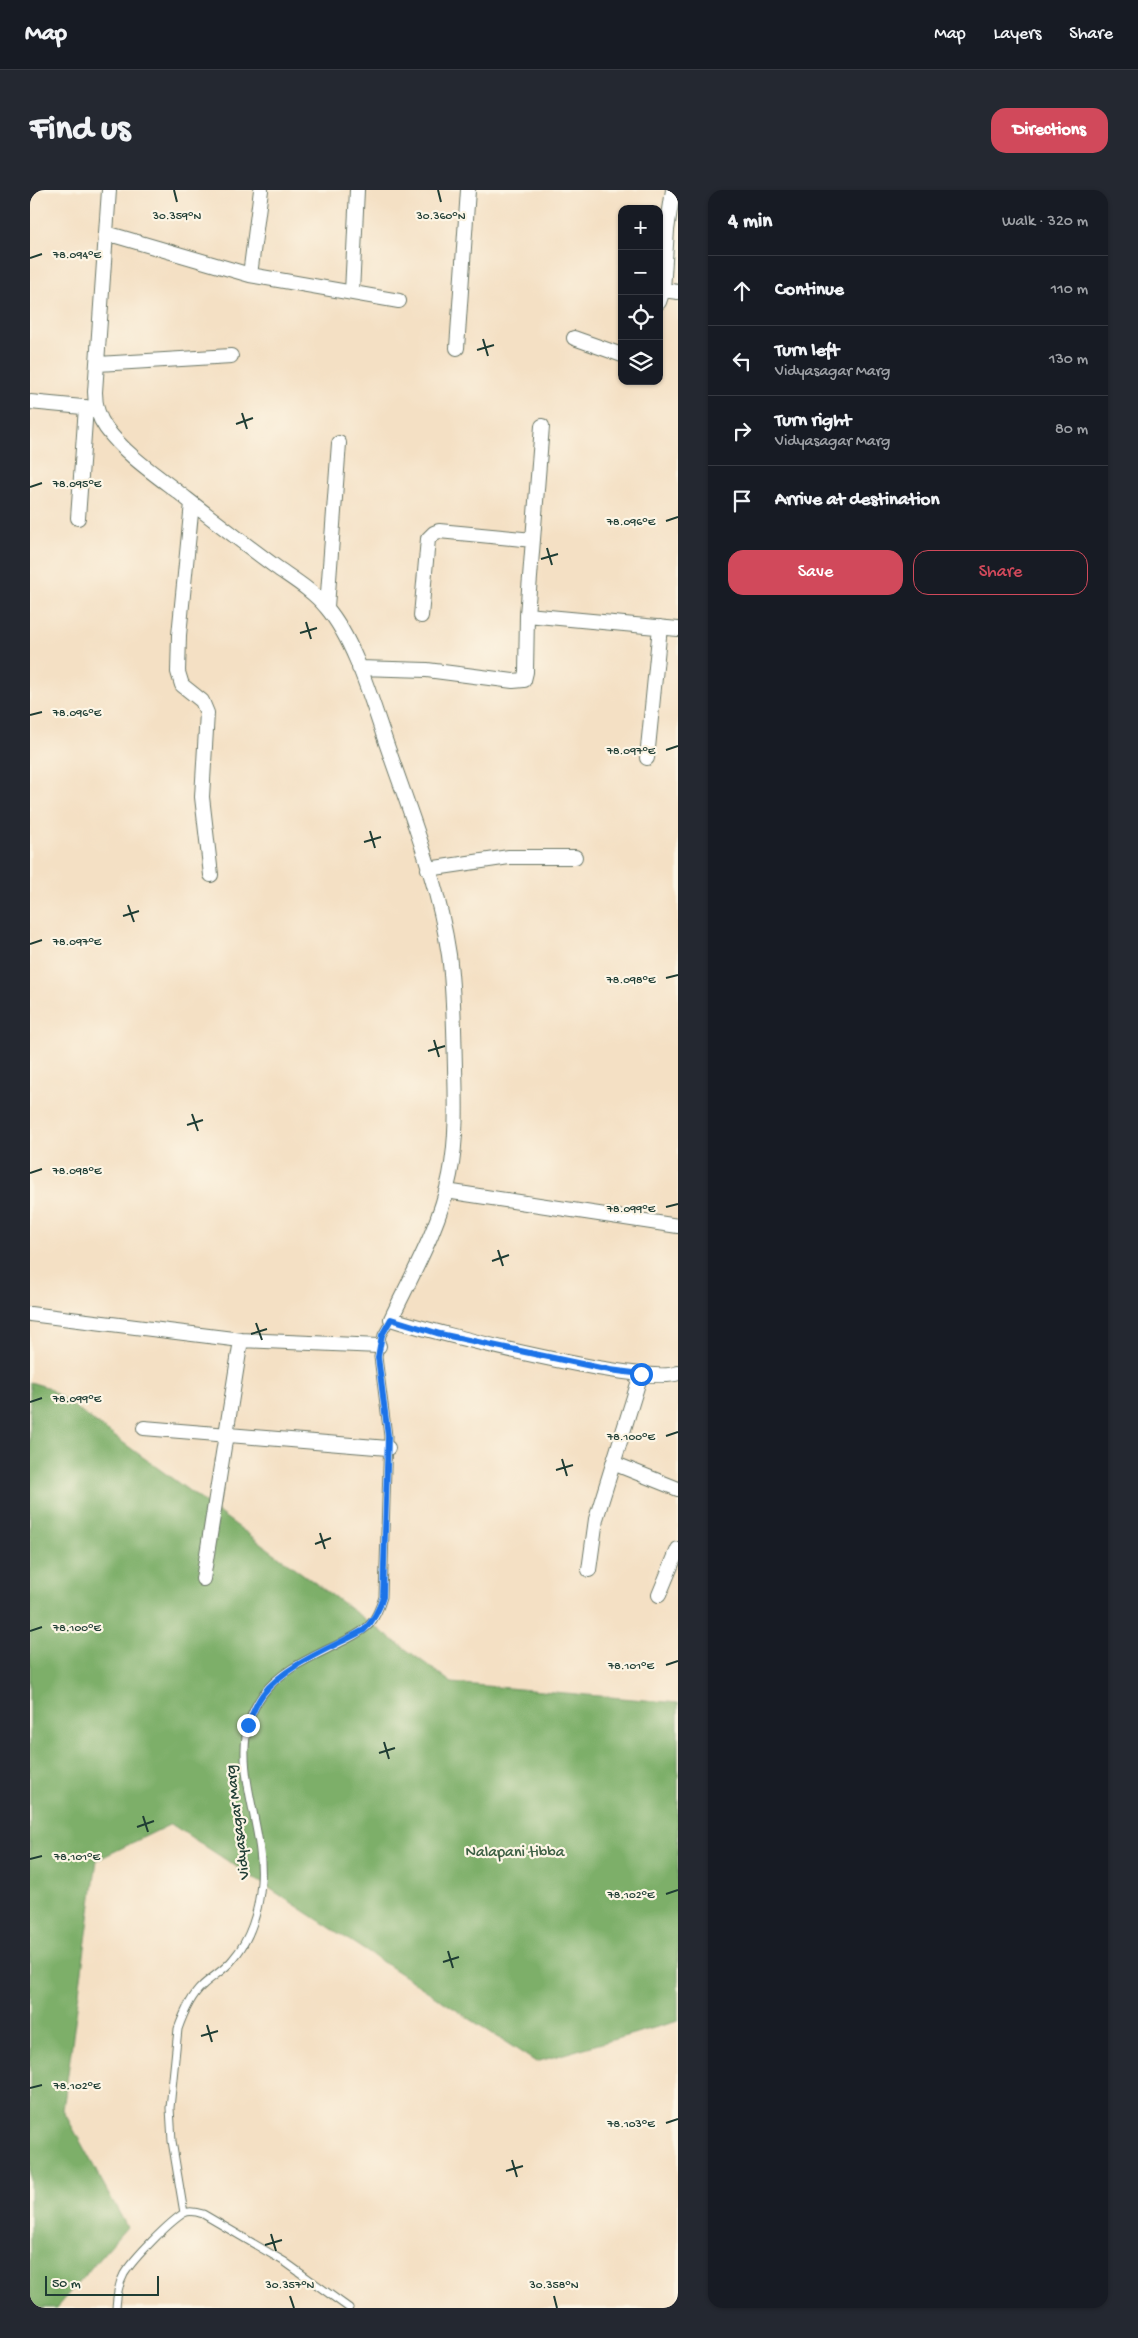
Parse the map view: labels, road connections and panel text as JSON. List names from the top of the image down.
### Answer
{
  "streets": {
    "lane": ["Vidyasagar Marg"]
  },
  "parks": ["Nalapani tibba"],
  "scale_bar": "50 m",
  "page": {
    "header": "Map",
    "nav": ["Map", "Layers", "Share"],
    "buttons": [
      "Directions",
      ["Save", "Share"]
    ],
    "title": "Find us",
    "heading": ["4 min", "Walk · 320 m"],
    "map_buttons": ["+", "−"],
    "list": [
      ["Continue", "110 m"],
      ["Turn left", "Vidyasagar Marg", "130 m"],
      ["Turn right", "Vidyasagar Marg", "80 m"],
      "Arrive at destination"
    ],
    "scale": "50 m"
  },
  "coordinates": [
    "30.359°N",
    "30.360°N",
    "78.094°E",
    "78.095°E",
    "78.096°E",
    "78.097°E",
    "78.098°E",
    "78.099°E",
    "78.100°E",
    "78.101°E",
    "78.102°E",
    "78.103°E",
    "30.357°N",
    "30.358°N"
  ]
}
